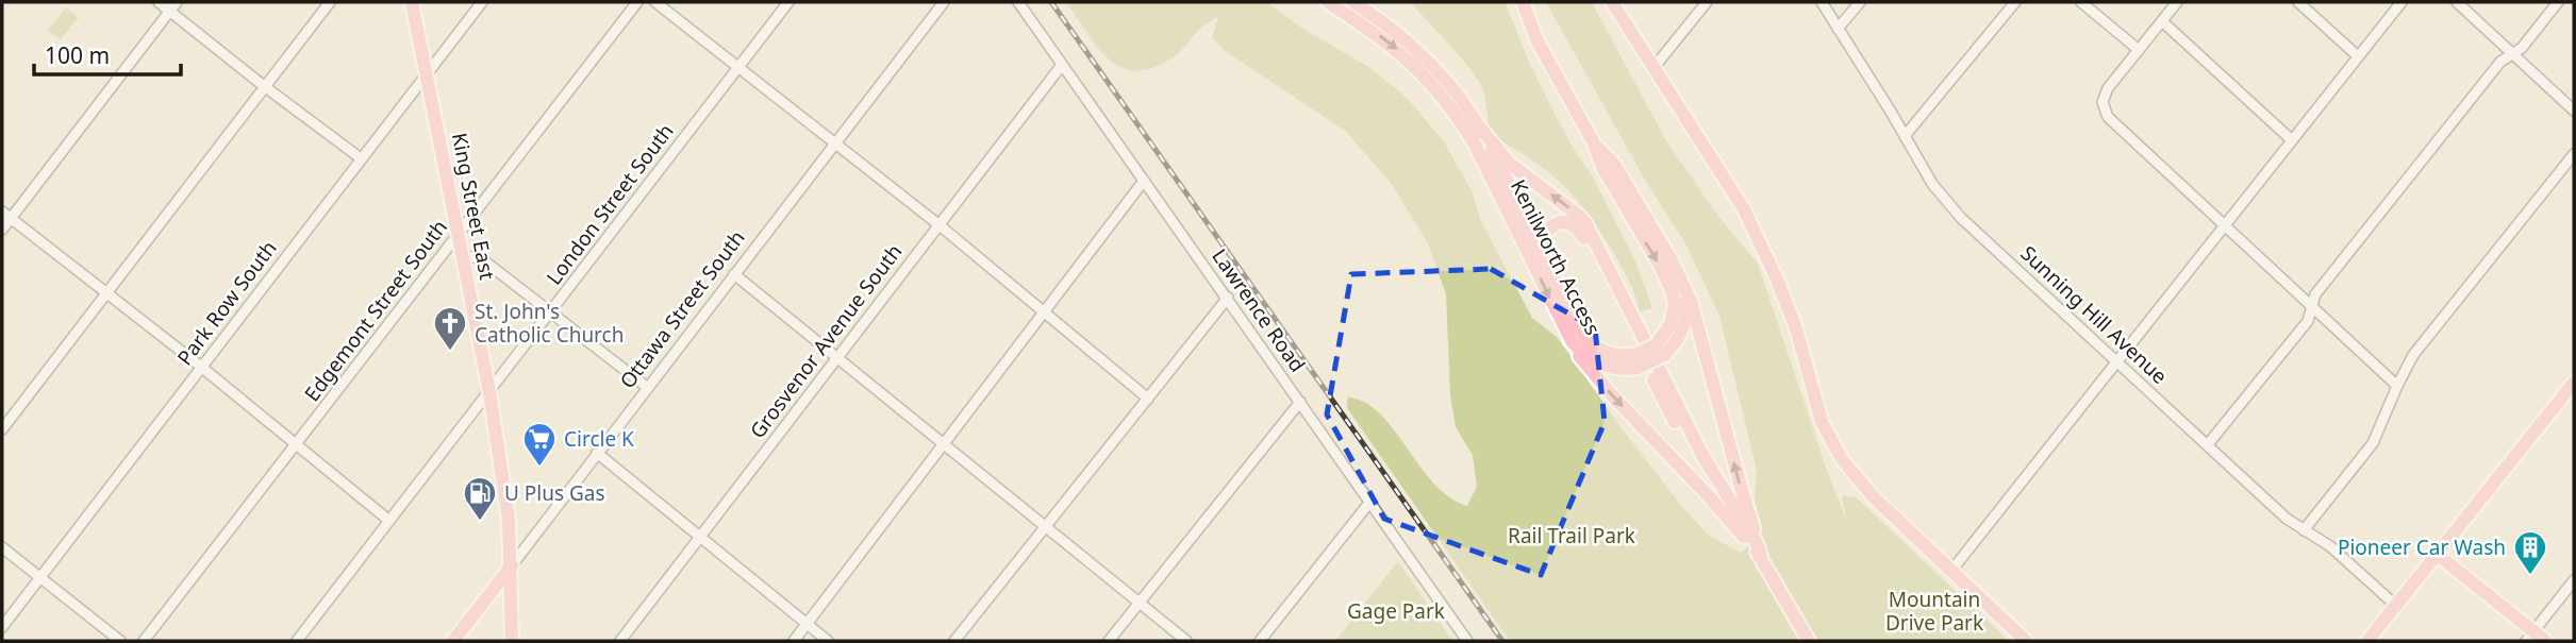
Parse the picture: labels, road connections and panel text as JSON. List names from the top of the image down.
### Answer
{
  "streets": {
    "main road": ["King Street East", "Kenilworth Access", "Ottawa Street South"],
    "street": [
      "London Street South",
      "Park Row South",
      "Edgemont Street South",
      "Lawrence Road",
      "Sunning Hill Avenue",
      "Grosvenor Avenue South"
    ]
  },
  "crossings": [
    ["London Street South", "King Street East"],
    ["King Street East", "Park Row South"],
    ["King Street East", "Ottawa Street South"],
    ["King Street East", "Edgemont Street South"],
    ["Lawrence Road", "Grosvenor Avenue South"]
  ],
  "parks": ["Rail Trail Park", "Mountain Drive Park", "Gage Park"],
  "places": {
    "church": ["St. John's Catholic Church"],
    "supermarket": ["Circle K"],
    "fuel station": ["U Plus Gas"],
    "building": ["Pioneer Car Wash"]
  },
  "scale_bar": "100 m"
}
